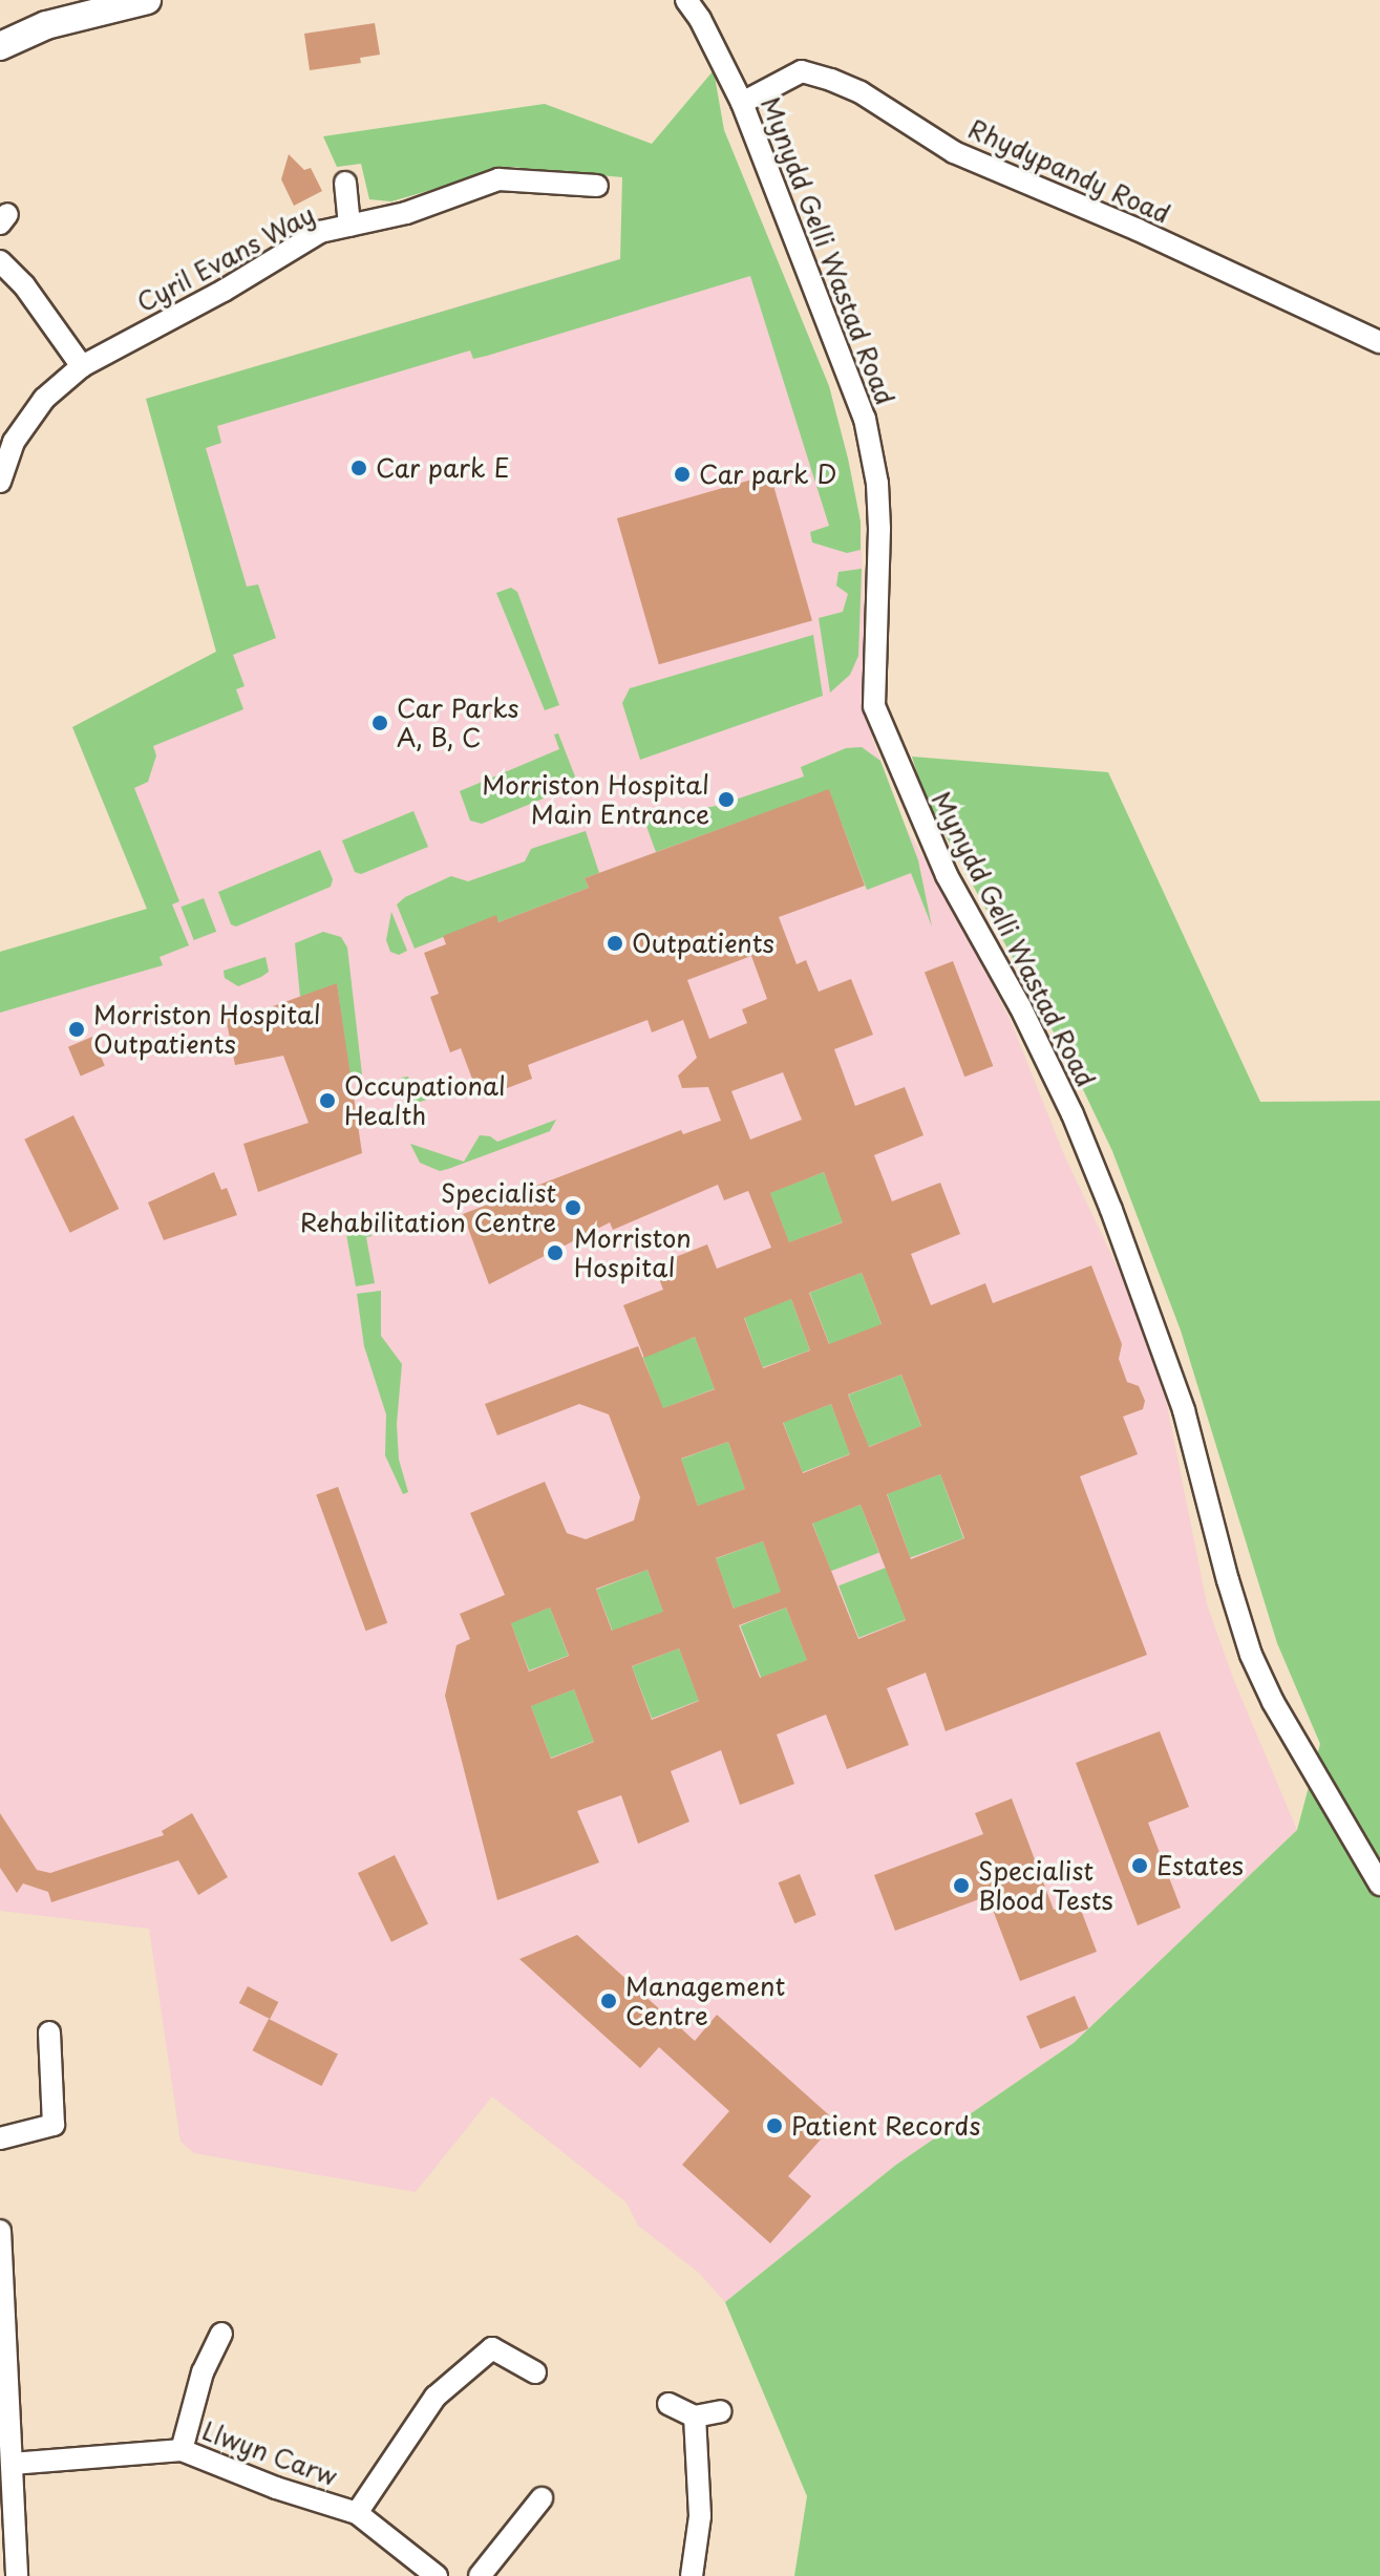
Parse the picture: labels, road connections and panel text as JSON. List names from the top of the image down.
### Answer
{
  "streets": {
    "street": [
      "Rhydypandy Road",
      "Mynydd Gelli Wastad Road",
      "Cyril Evans Way",
      "Llwyn Carw"
    ]
  },
  "crossings": [
    ["Rhydypandy Road", "Mynydd Gelli Wastad Road"]
  ],
  "places": [
    "Car park E",
    "Car park D",
    "Car Parks A, B, C",
    "Morriston Hospital Main Entrance",
    "Outpatients",
    "Morriston Hospital Outpatients",
    "Occupational Health",
    "Specialist Rehabilitation Centre",
    "Morriston Hospital",
    "Estates",
    "Specialist Blood Tests",
    "Management Centre",
    "Patient Records"
  ]
}
